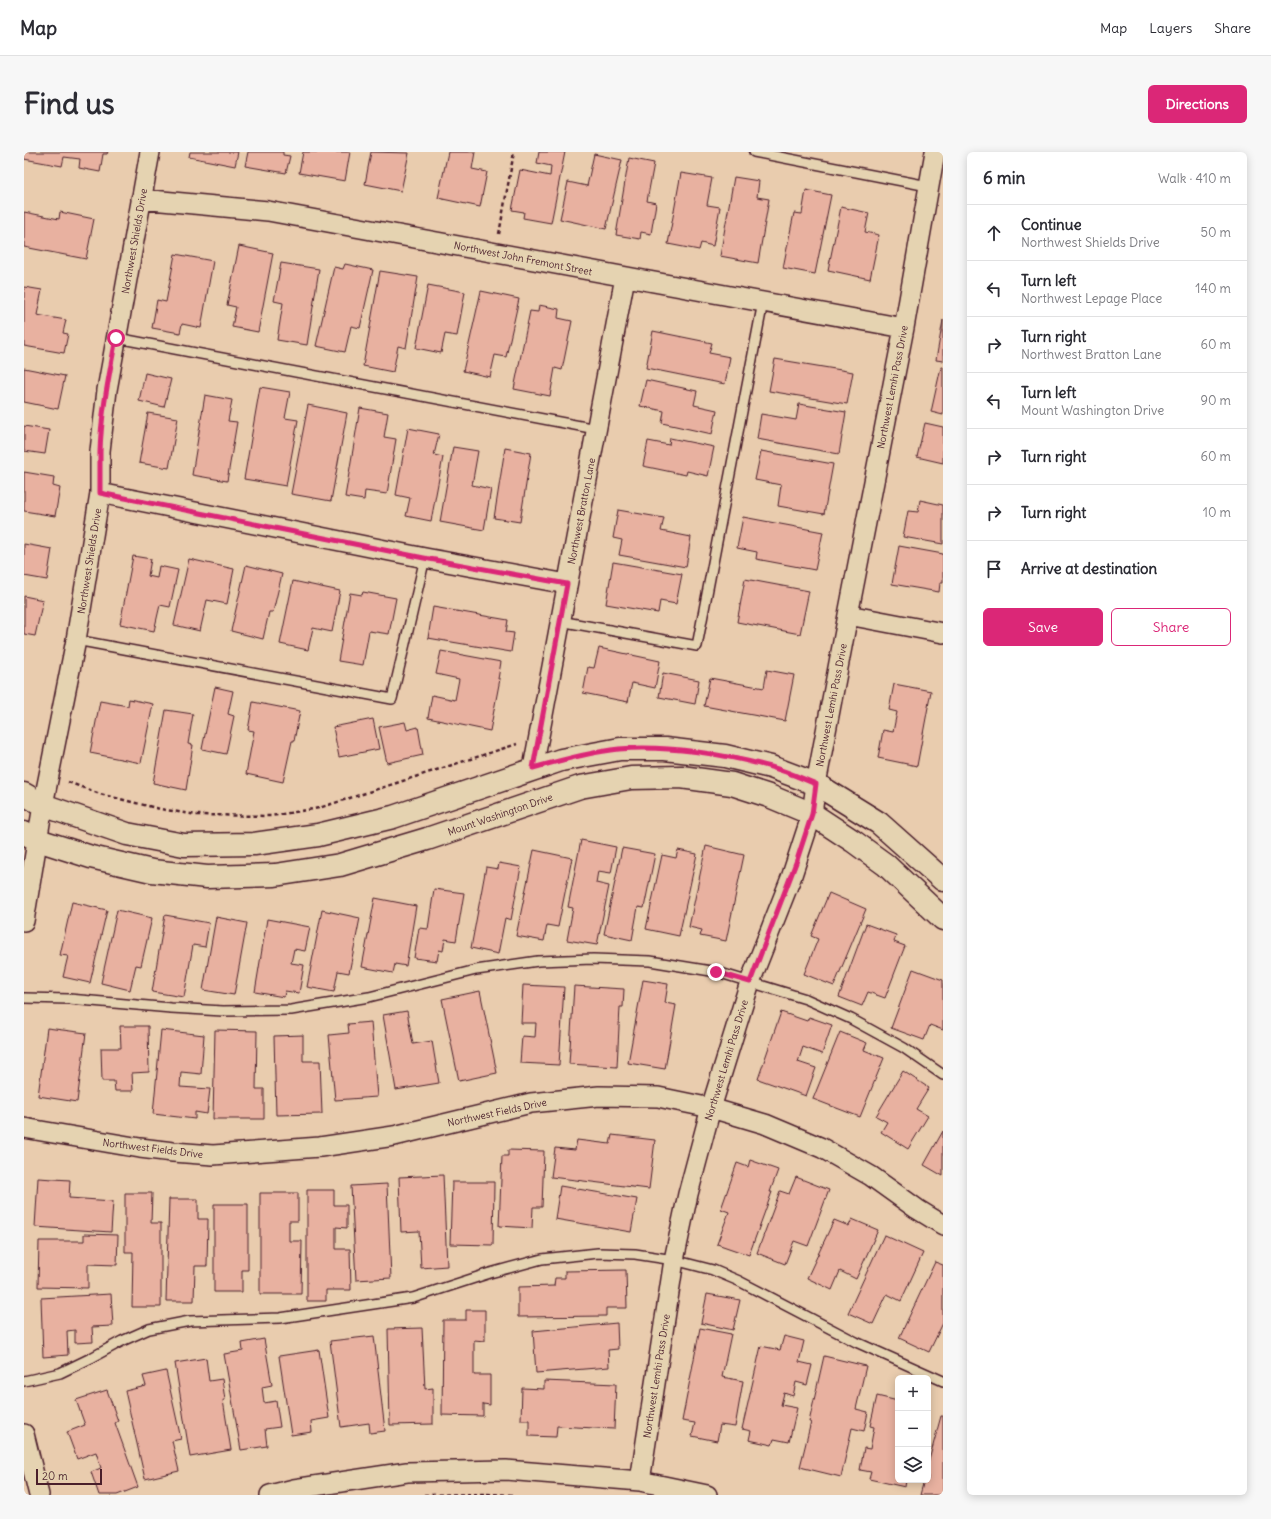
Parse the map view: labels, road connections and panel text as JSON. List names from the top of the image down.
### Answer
{
  "streets": {
    "main road": ["Mount Washington Drive"],
    "street": [
      "Northwest Shields Drive",
      "Northwest John Fremont Street",
      "Northwest Lemhi Pass Drive",
      "Northwest Bratton Lane",
      "Northwest Fields Drive"
    ]
  },
  "crossings": [
    ["Northwest Shields Drive", "Northwest John Fremont Street"],
    ["Northwest Shields Drive", "Mount Washington Drive"],
    ["Northwest John Fremont Street", "Northwest Lemhi Pass Drive"],
    ["Northwest John Fremont Street", "Northwest Bratton Lane"],
    ["Northwest Lemhi Pass Drive", "Mount Washington Drive"],
    ["Northwest Lemhi Pass Drive", "Northwest Fields Drive"]
  ],
  "scale_bar": "20 m",
  "page": {
    "header": "Map",
    "nav": ["Map", "Layers", "Share"],
    "buttons": [
      "Directions",
      ["Save", "Share"]
    ],
    "title": "Find us",
    "heading": ["6 min", "Walk · 410 m"],
    "list": [
      ["Continue", "Northwest Shields Drive", "50 m"],
      ["Turn left", "Northwest Lepage Place", "140 m"],
      ["Turn right", "Northwest Bratton Lane", "60 m"],
      ["Turn left", "Mount Washington Drive", "90 m"],
      ["Turn right", "60 m"],
      ["Turn right", "10 m"],
      "Arrive at destination"
    ],
    "map_buttons": ["+", "−"],
    "scale": "20 m"
  }
}
